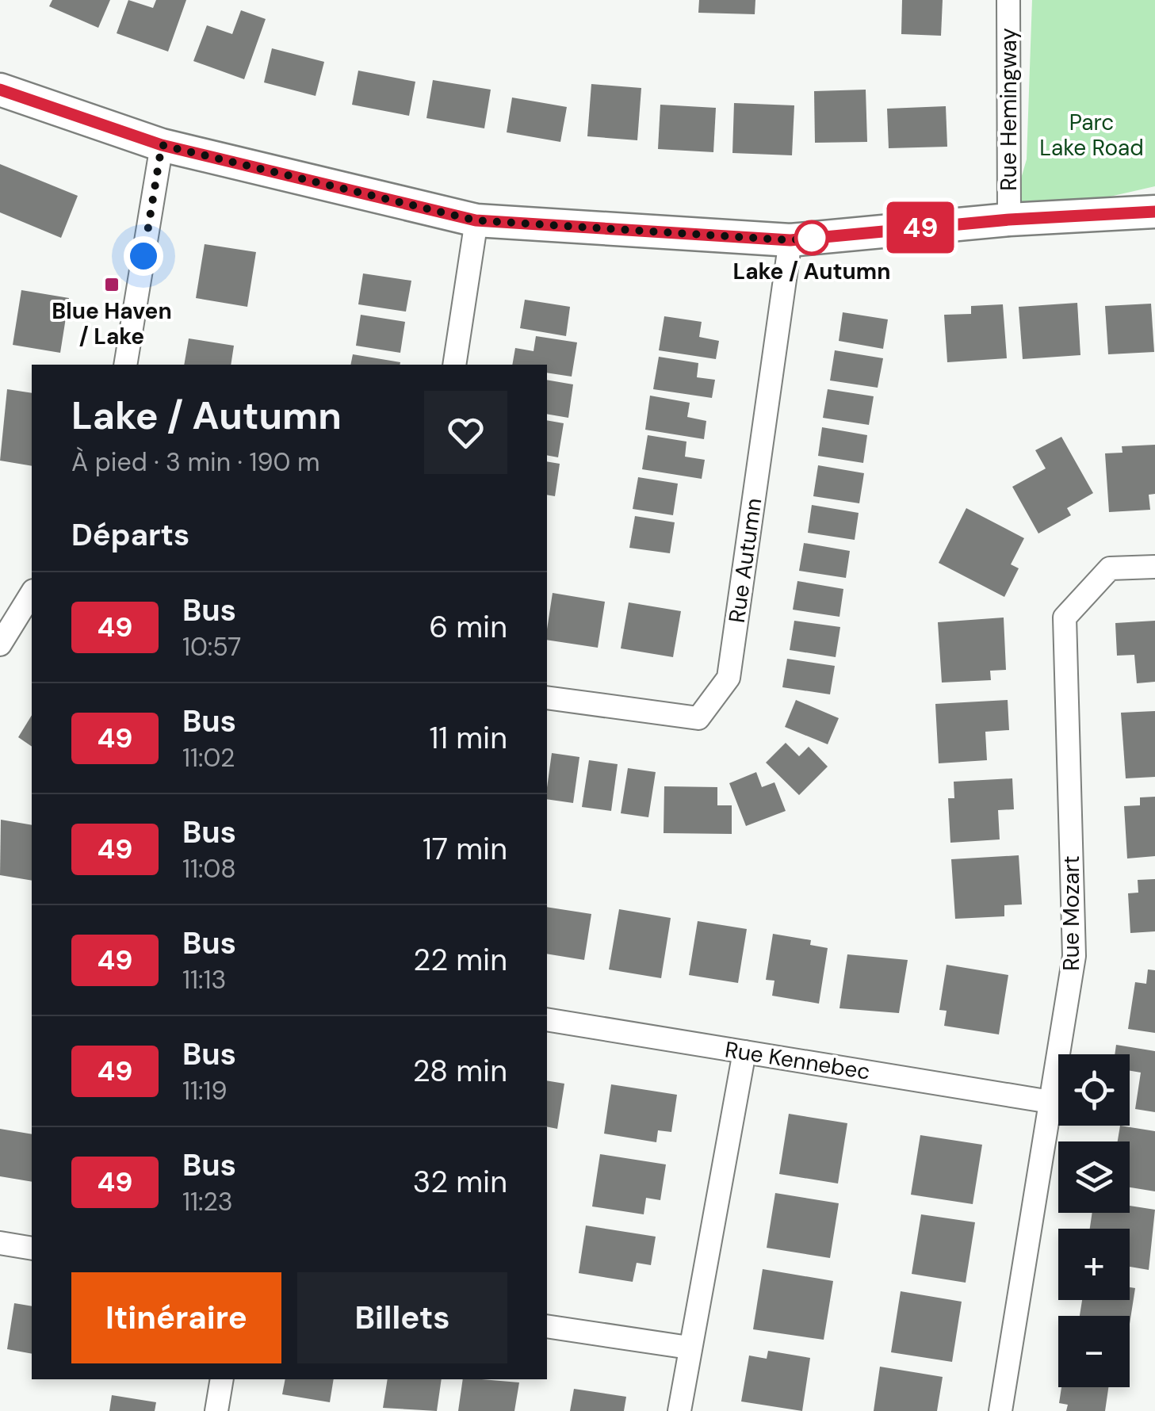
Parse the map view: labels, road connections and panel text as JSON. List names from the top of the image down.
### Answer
{
  "streets": {
    "street": [
      "Rue Hemingway",
      "Rue Autumn",
      "Rue Mozart",
      "Rue Kennebec"
    ]
  },
  "crossings": [
    ["Rue Mozart", "Rue Kennebec"]
  ],
  "parks": ["Parc Lake Road"],
  "places": {
    "other": ["Lake / Autumn"],
    "transit": ["Blue Haven / Lake"]
  },
  "lines": ["bus line 49"],
  "page": {
    "on_map": "49",
    "heading": [
      ["Lake / Autumn", "À pied · 3 min · 190 m"],
      "Départs"
    ],
    "list": [
      {
        "mark": "49",
        "name": "Bus",
        "note": "10:57",
        "value": "6 min"
      },
      {
        "mark": "49",
        "name": "Bus",
        "note": "11:02",
        "value": "11 min"
      },
      {
        "mark": "49",
        "name": "Bus",
        "note": "11:08",
        "value": "17 min"
      },
      {
        "mark": "49",
        "name": "Bus",
        "note": "11:13",
        "value": "22 min"
      },
      {
        "mark": "49",
        "name": "Bus",
        "note": "11:19",
        "value": "28 min"
      },
      {
        "mark": "49",
        "name": "Bus",
        "note": "11:23",
        "value": "32 min"
      }
    ],
    "map_buttons": ["+", "−"],
    "buttons": ["Itinéraire", "Billets"]
  }
}
